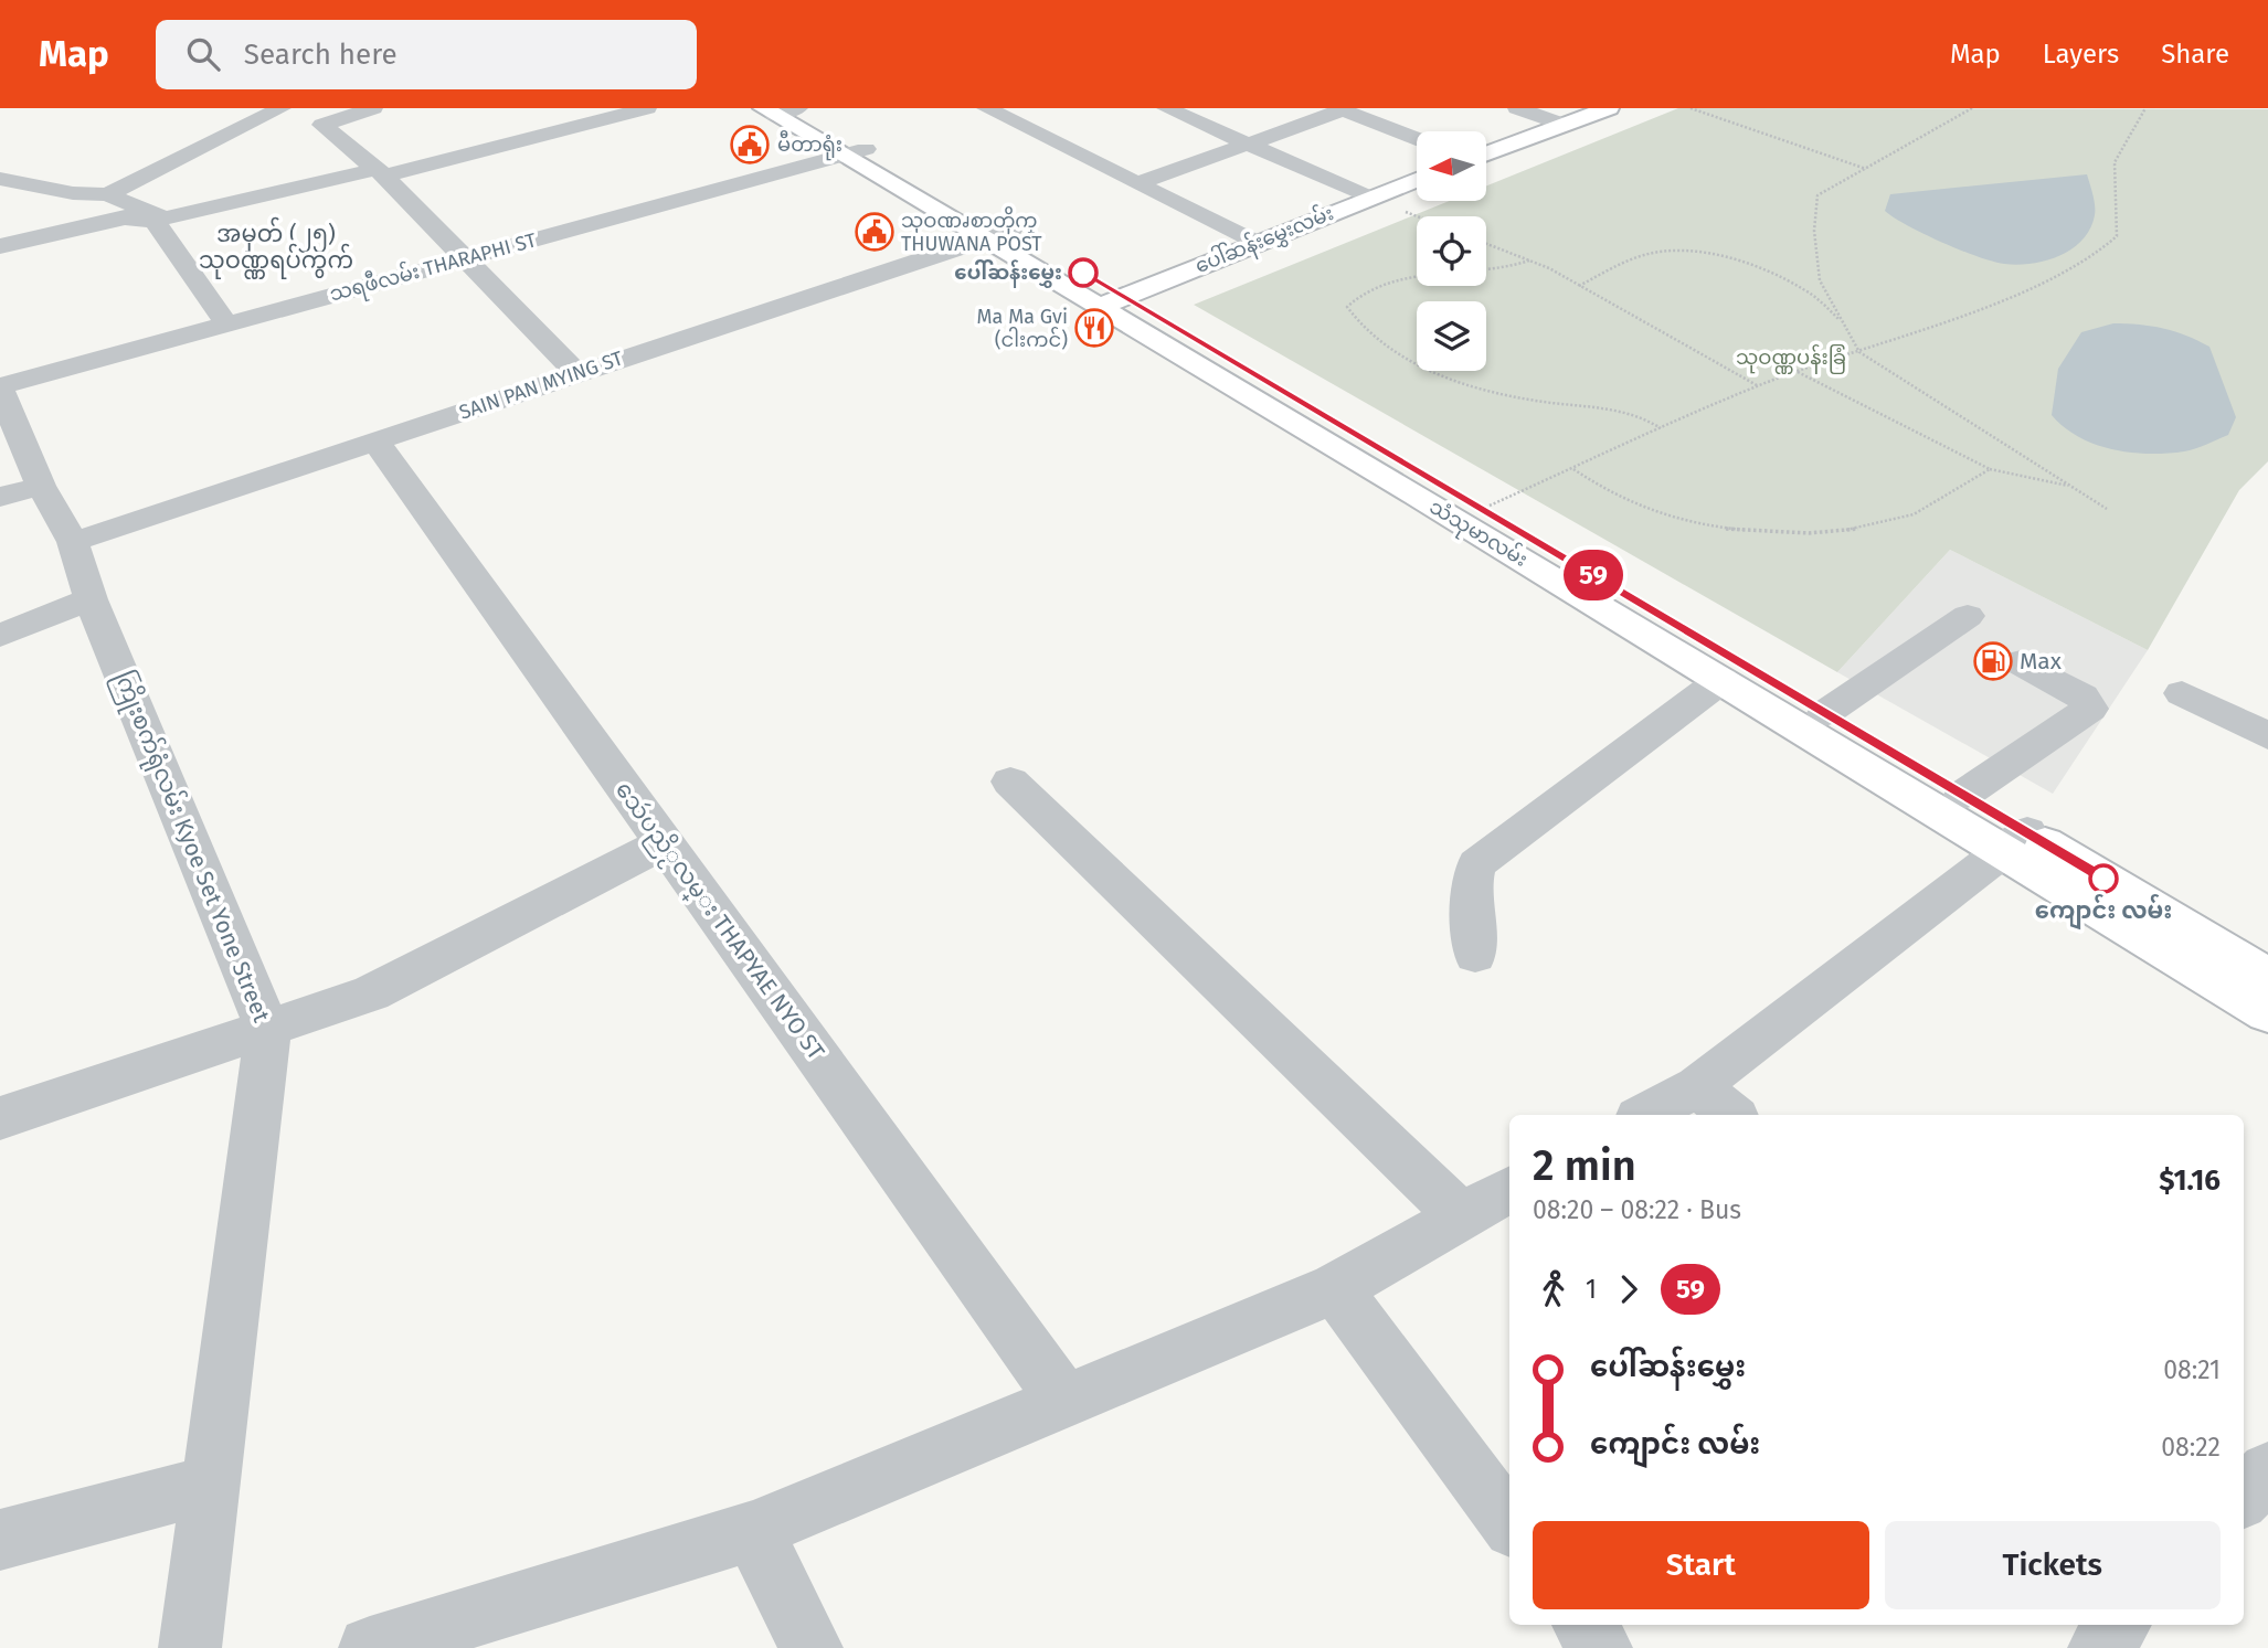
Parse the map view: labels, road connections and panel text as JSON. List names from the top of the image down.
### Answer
{
  "streets": {
    "main road": ["ပေါ်ဆန်းမွှေးလမ်း", "သံသုမာလမ်း"],
    "street": [
      "သရဖီလမ်း THARAPHI ST",
      "SAIN PAN MYING ST",
      "ကြိုးစက်ရုံလမ်း Kyoe Set Yone Street",
      "သေဴပညိႂလမ္း THAPYAE NYO ST"
    ]
  },
  "crossings": [
    ["ပေါ်ဆန်းမွှေးလမ်း", "သံသုမာလမ်း"],
    ["သရဖီလမ်း THARAPHI ST", "သံသုမာလမ်း"],
    ["သရဖီလမ်း THARAPHI ST", "ကြိုးစက်ရုံလမ်း Kyoe Set Yone Street"],
    ["SAIN PAN MYING ST", "သံသုမာလမ်း"],
    ["SAIN PAN MYING ST", "ကြိုးစက်ရုံလမ်း Kyoe Set Yone Street"],
    ["SAIN PAN MYING ST", "သေဴပညိႂလမ္း THAPYAE NYO ST"]
  ],
  "districts": ["အမှတ် (၂၅) သုဝဏ္ဏရပ်ကွက်"],
  "parks": ["သုဝဏ္ဏပန်းခြံ"],
  "places": {
    "public building": ["မီတာရုံး", "သုဝဏၧစာတိုက္ THUWANA POST"],
    "other": ["ပေါ်ဆန်းမွှေး", "ကျောင်း လမ်း"],
    "restaurant": ["Ma Ma Gyi (ငါးကင်)"],
    "fuel station": ["Max"]
  },
  "lines": ["bus line 59"],
  "north": "left",
  "page": {
    "header": "Map",
    "search": "Search here",
    "nav": ["Map", "Layers", "Share"],
    "on_map": "59",
    "heading": ["2 min", "08:20 – 08:22 · Bus", "$1.16"],
    "legs": ["1", "59"],
    "list": [
      {
        "name": "ပေါ်ဆန်းမွှေး",
        "value": "08:21"
      },
      {
        "name": "ကျောင်း လမ်း",
        "value": "08:22"
      }
    ],
    "buttons": ["Start", "Tickets"]
  }
}
